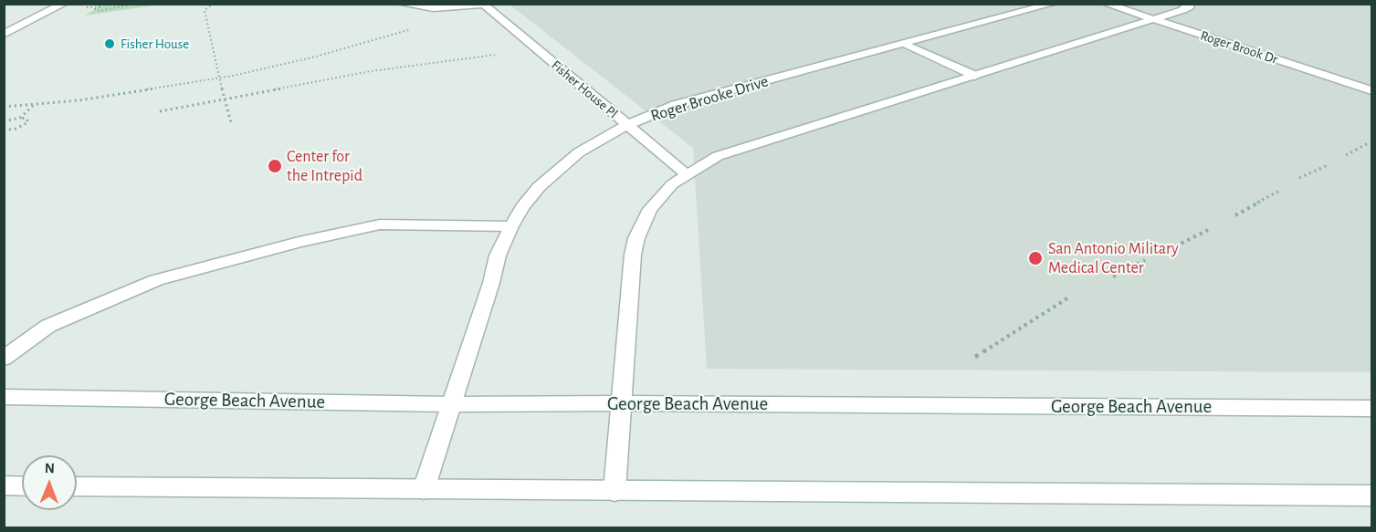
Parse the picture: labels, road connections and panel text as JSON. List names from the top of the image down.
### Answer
{
  "streets": {
    "street": [
      "Roger Brook Dr",
      "Fisher House Pl",
      "Roger Brooke Drive",
      "George Beach Avenue"
    ]
  },
  "crossings": [
    ["Fisher House Pl", "Roger Brooke Drive"],
    ["Roger Brooke Drive", "George Beach Avenue"]
  ],
  "places": ["Fisher House", "Center for the Intrepid", "San Antonio Military Medical Center"],
  "north": "top"
}
